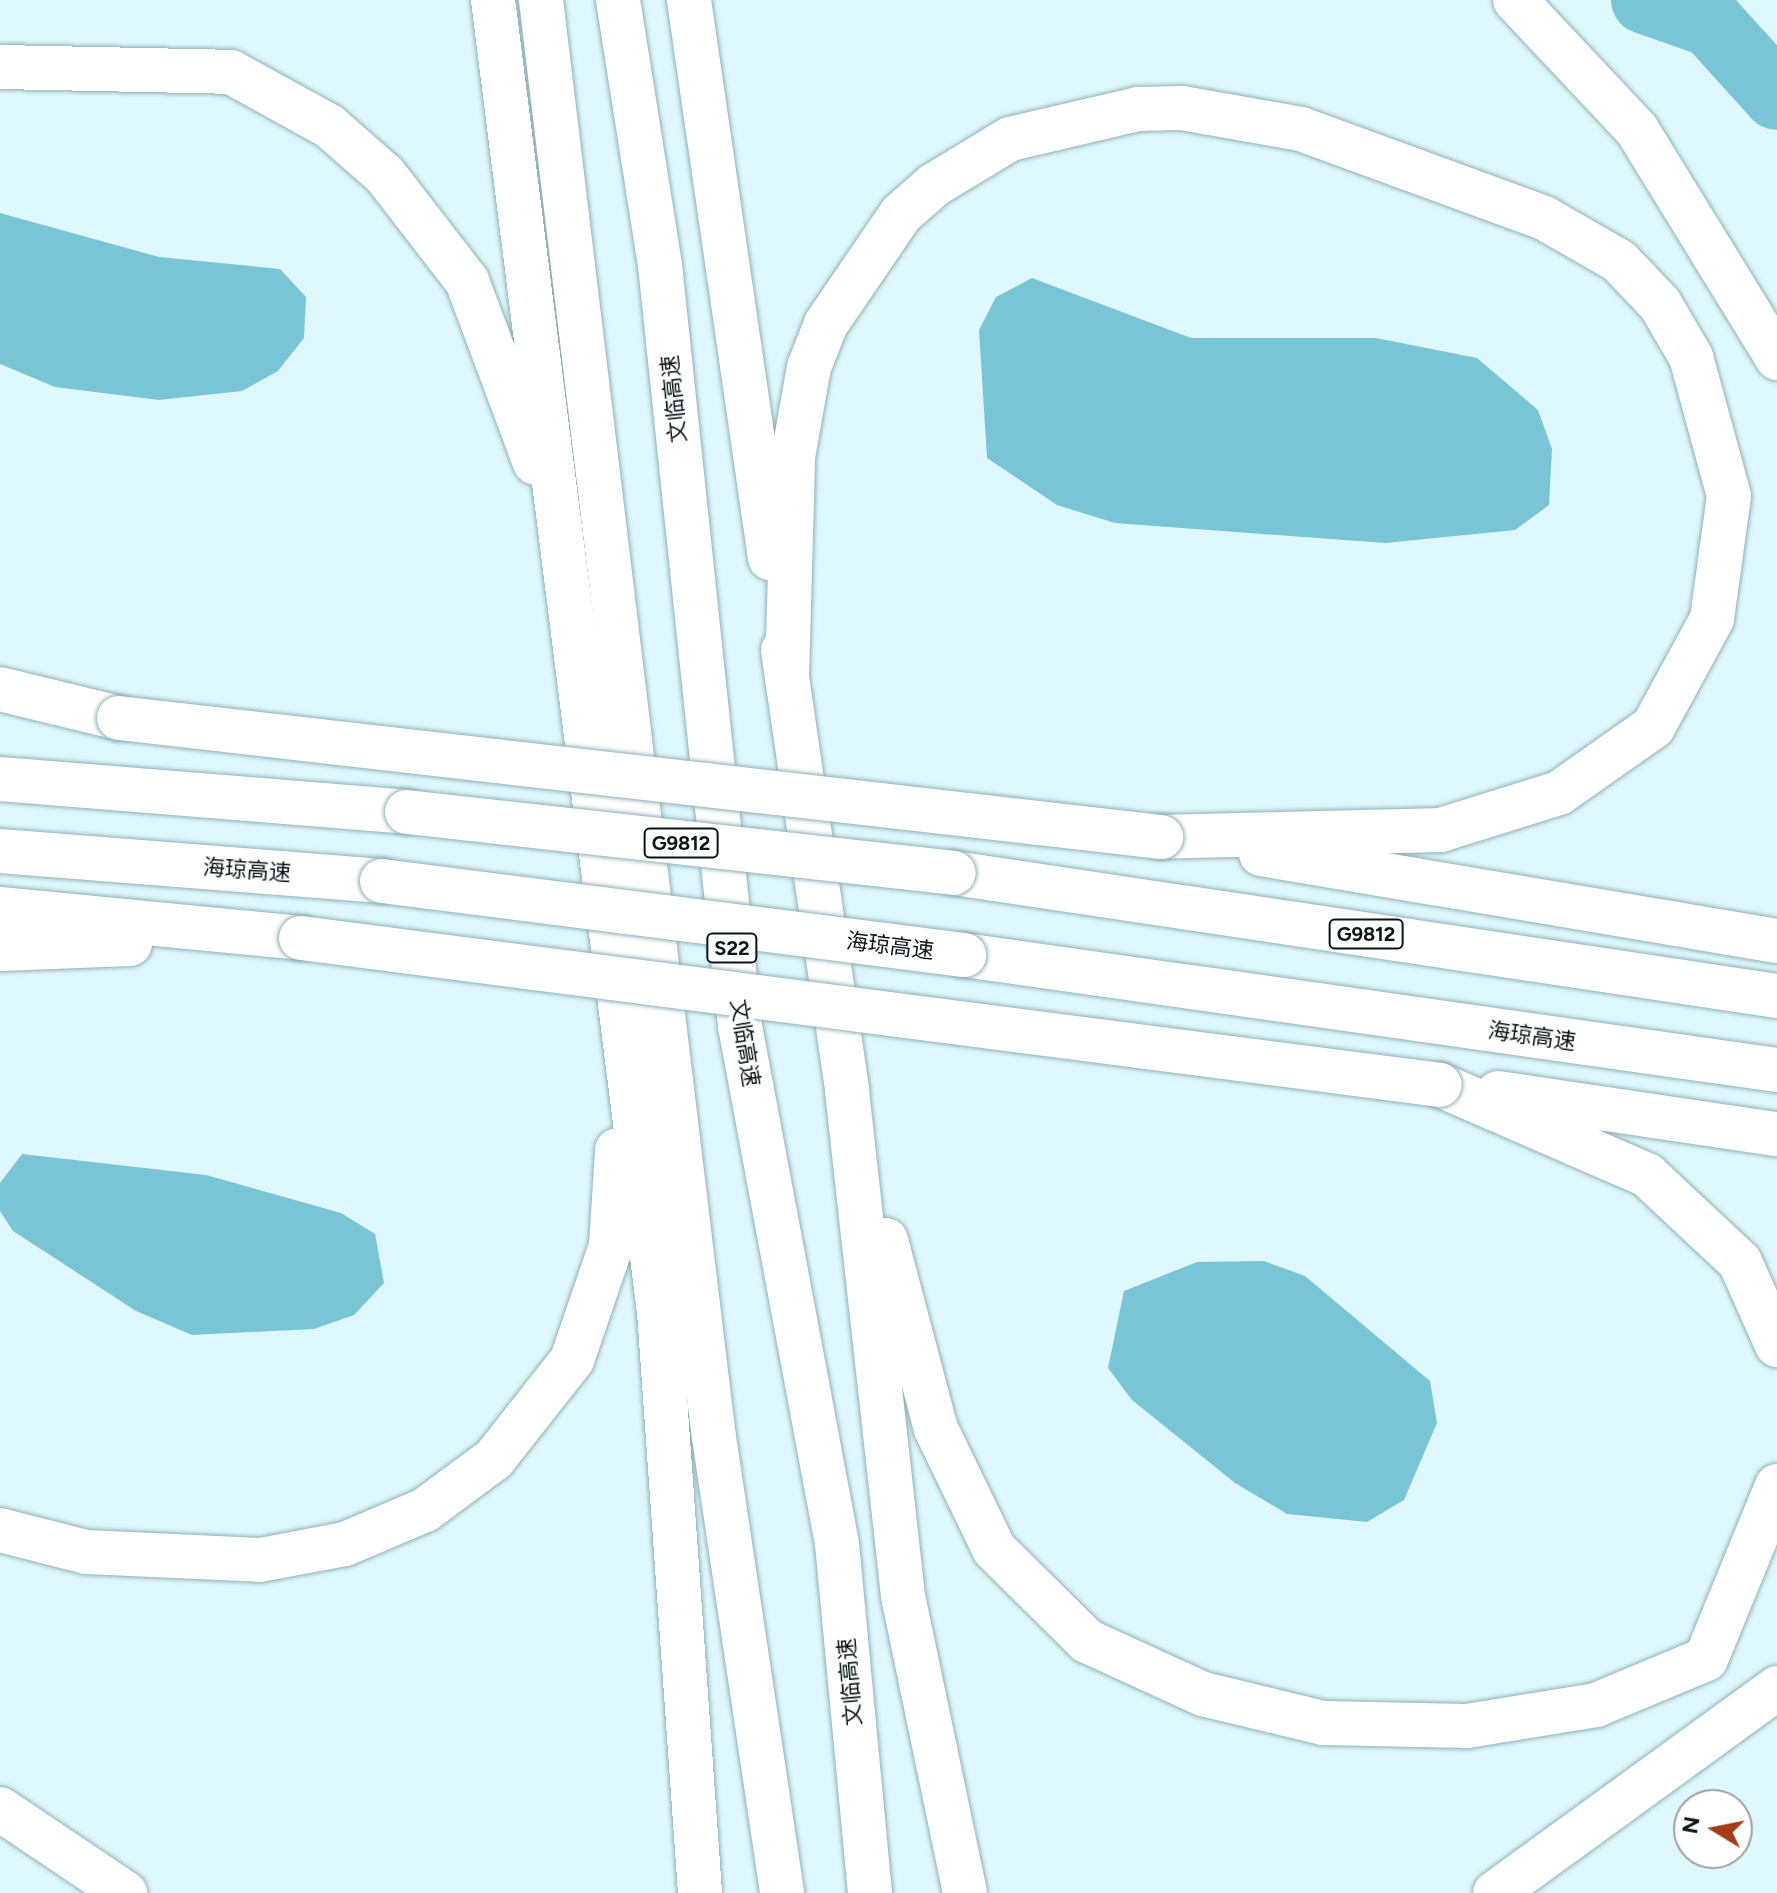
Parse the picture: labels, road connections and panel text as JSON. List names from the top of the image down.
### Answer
{
  "streets": {
    "highway": [
      "文临高速",
      "G9812",
      "海琼高速",
      "S22"
    ]
  },
  "north": "left"
}
